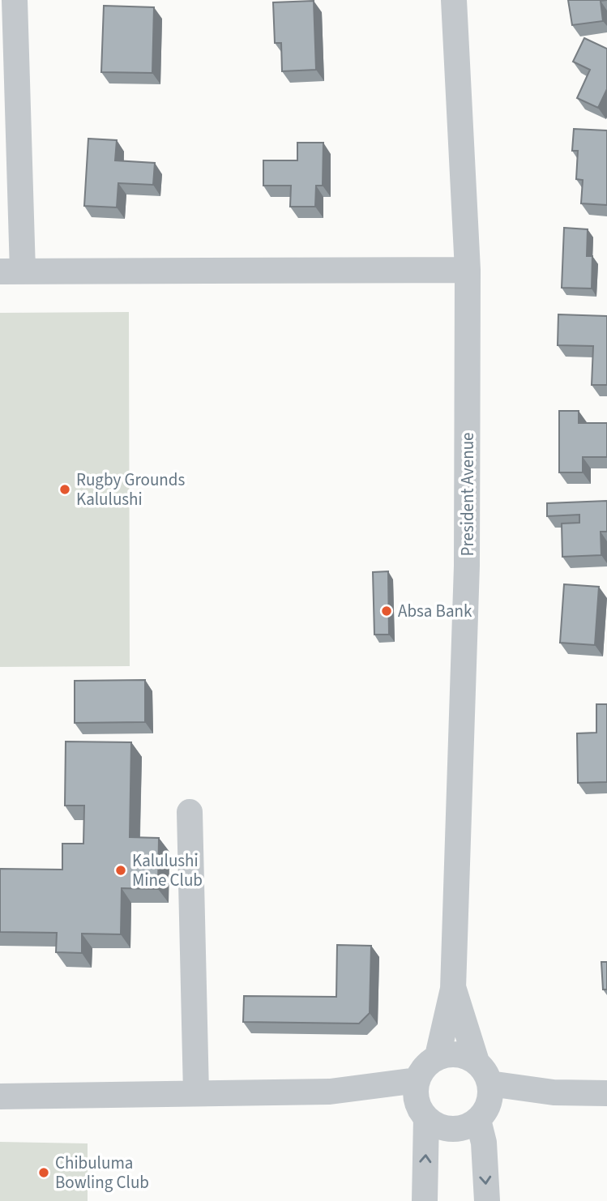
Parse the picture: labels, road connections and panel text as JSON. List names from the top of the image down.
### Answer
{
  "streets": {
    "street": ["President Avenue"]
  },
  "places": [
    "Rugby Grounds Kalulushi",
    "Absa Bank",
    "Kalulushi Mine Club",
    "Chibuluma Bowling Club"
  ]
}
